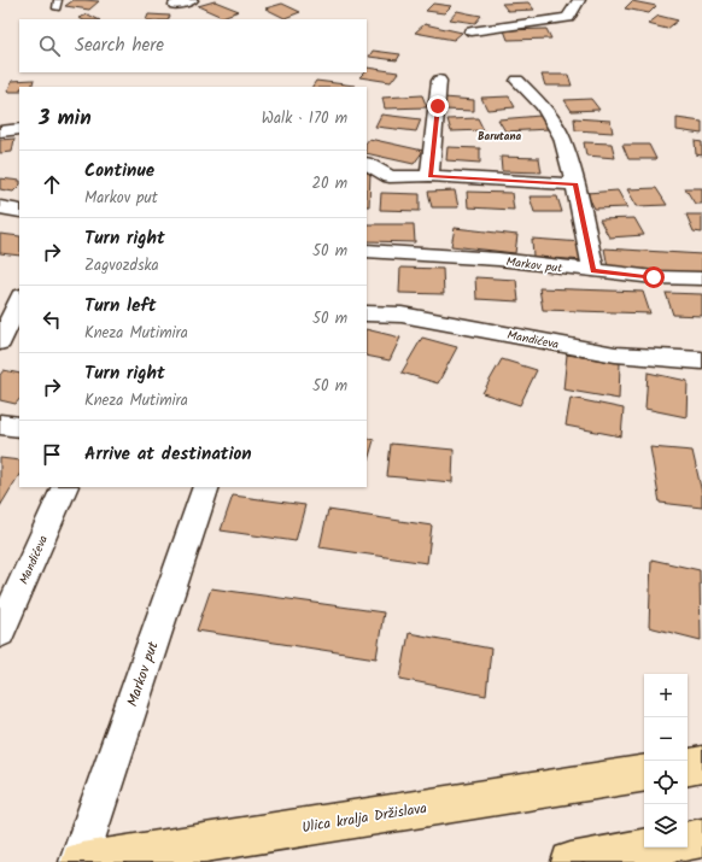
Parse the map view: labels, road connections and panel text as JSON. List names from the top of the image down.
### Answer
{
  "streets": {
    "highway": ["Ulica kralja Držislava"],
    "street": ["Markov put", "Mandićeva"]
  },
  "crossings": [
    ["Markov put", "Ulica kralja Držislava"]
  ],
  "districts": ["Barutana"],
  "page": {
    "search": "Search here",
    "heading": ["3 min", "Walk · 170 m"],
    "list": [
      ["Continue", "Markov put", "20 m"],
      ["Turn right", "Zagvozdska", "50 m"],
      ["Turn left", "Kneza Mutimira", "50 m"],
      ["Turn right", "Kneza Mutimira", "50 m"],
      "Arrive at destination"
    ],
    "map_buttons": ["+", "−"]
  }
}
